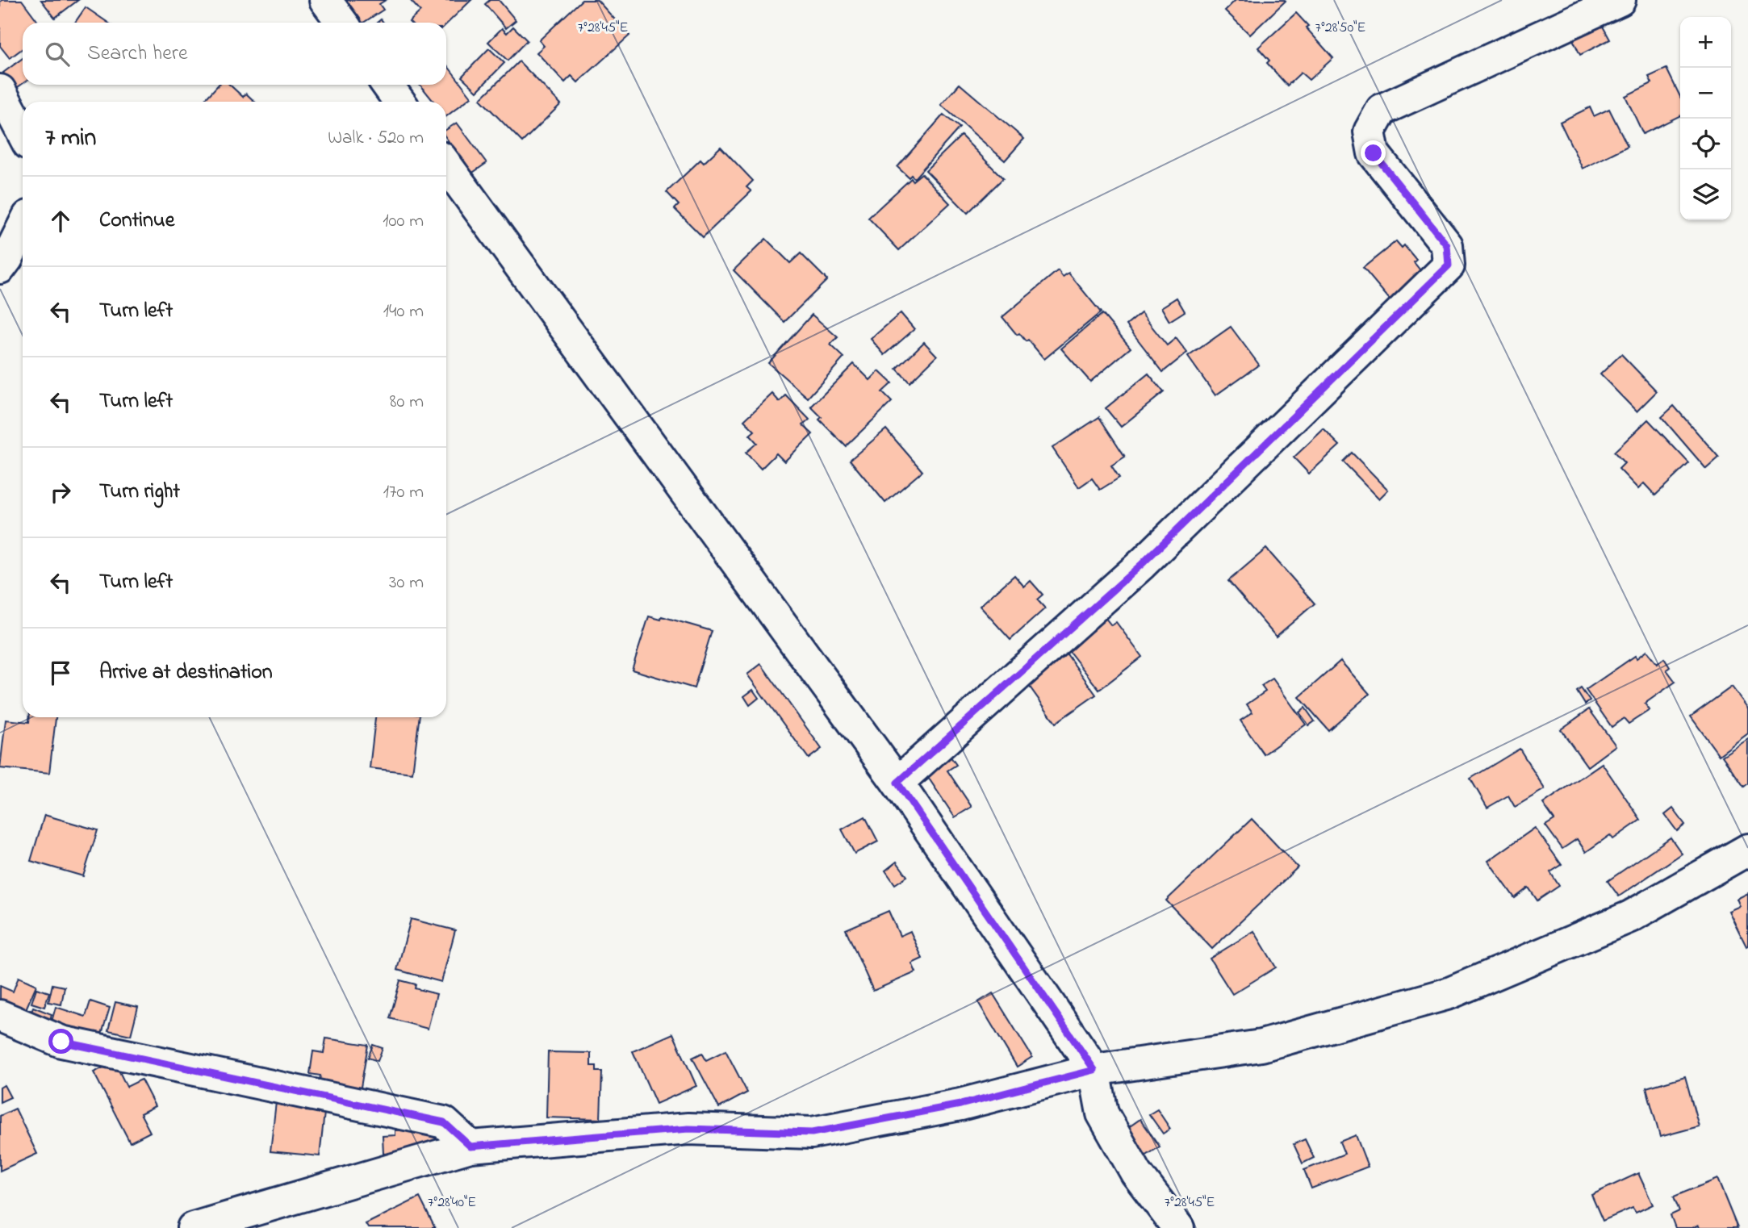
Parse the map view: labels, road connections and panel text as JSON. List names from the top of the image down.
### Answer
{
  "page": {
    "map_buttons": ["+", "−"],
    "search": "Search here",
    "heading": ["7 min", "Walk · 520 m"],
    "list": [
      ["Continue", "100 m"],
      ["Turn left", "140 m"],
      ["Turn left", "80 m"],
      ["Turn right", "170 m"],
      ["Turn left", "30 m"],
      "Arrive at destination"
    ]
  },
  "coordinates": ["7°28'45\"E", "7°28'50\"E", "7°28'40\"E"]
}
